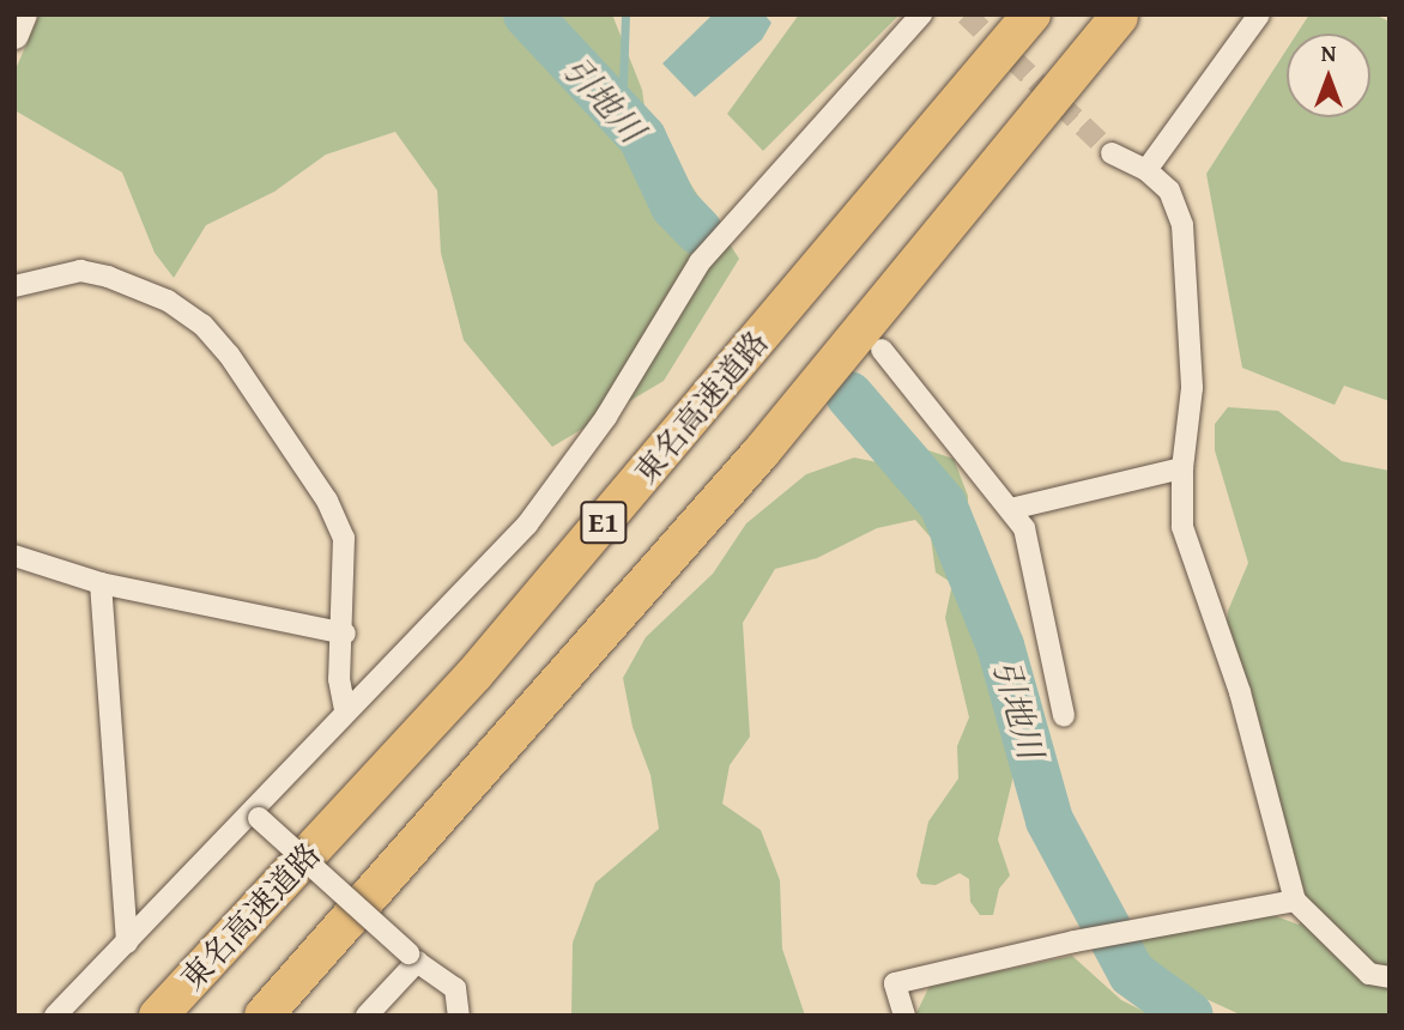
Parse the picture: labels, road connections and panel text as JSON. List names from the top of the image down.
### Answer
{
  "streets": {
    "highway": ["東名高速道路", "E1"]
  },
  "water": ["引地川"],
  "north": "top"
}
